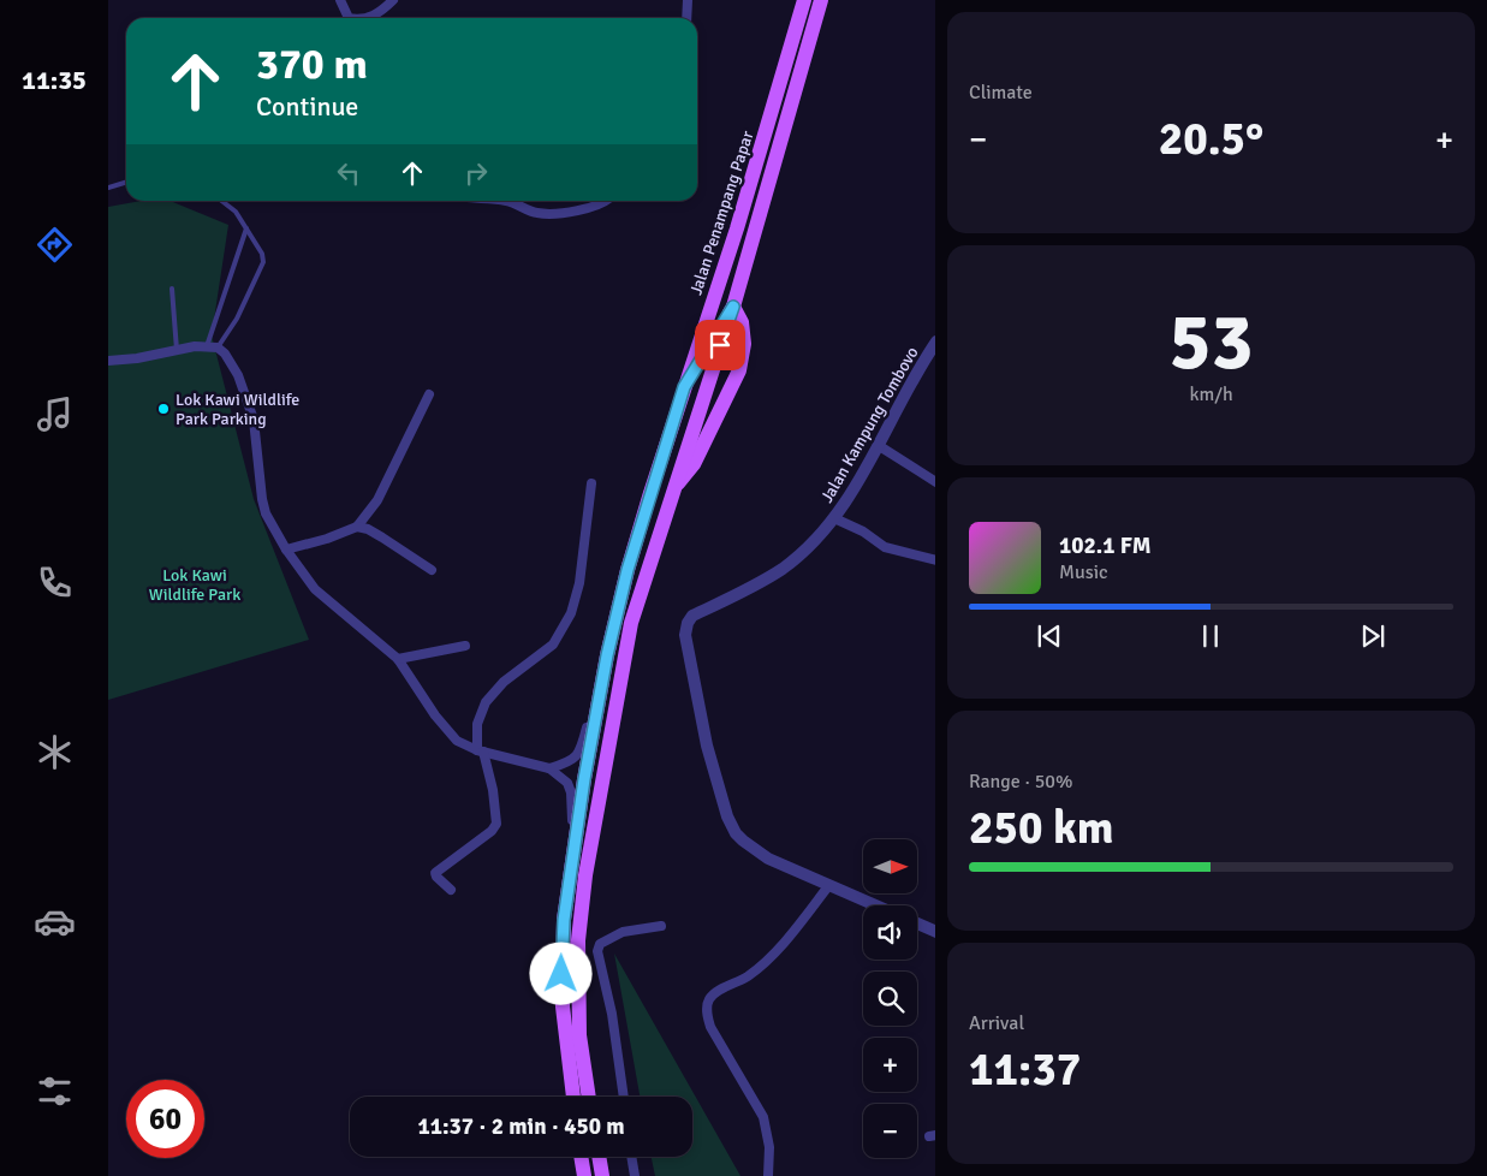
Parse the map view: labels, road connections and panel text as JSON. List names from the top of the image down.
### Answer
{
  "streets": {
    "main road": ["Jalan Penampang Papar"],
    "street": ["Jalan Kampung Tombovo"]
  },
  "parks": ["Lok Kawi Wildlife Park"],
  "places": ["Lok Kawi Wildlife Park Parking"],
  "north": "right",
  "page": {
    "tabs": "11:35",
    "tile": [
      "Climate",
      ["53", "km/h"],
      ["Range · 50%", "250 km"],
      ["Arrival", "11:37"]
    ],
    "turn": ["370 m", "Continue"],
    "heat": ["−", "20.5°", "+"],
    "song": ["102.1 FM", "Music"],
    "map_buttons": ["+", "−"],
    "limit": "60",
    "trip": "11:37 · 2 min · 450 m"
  }
}
